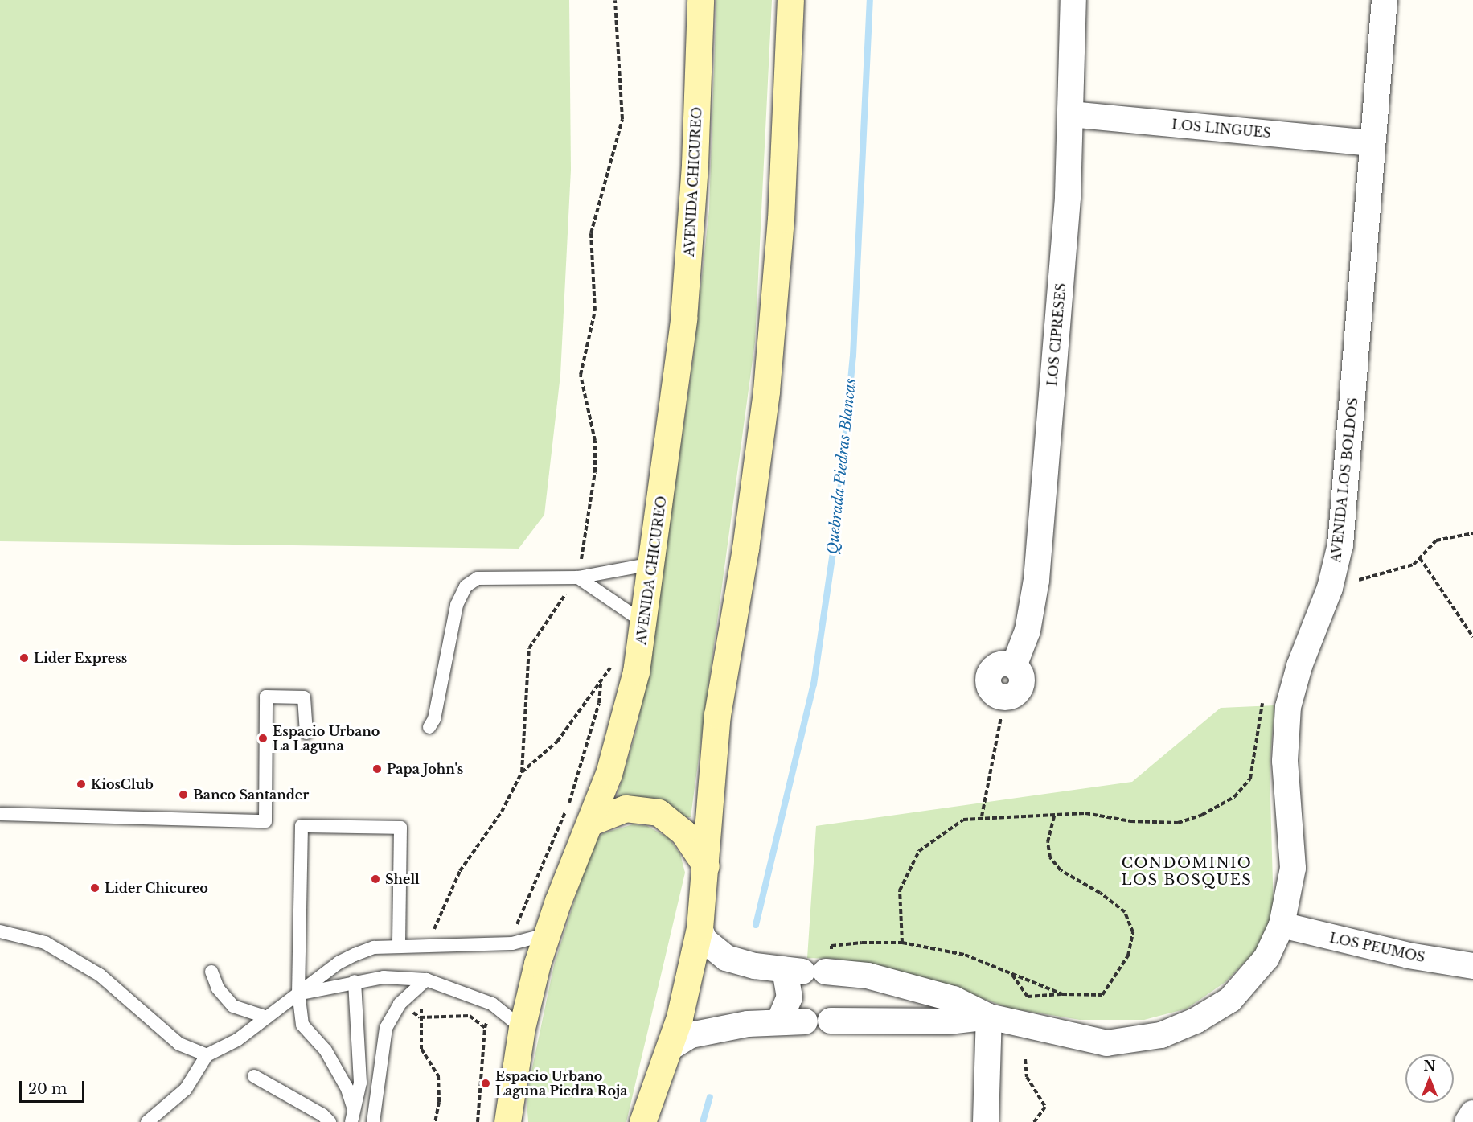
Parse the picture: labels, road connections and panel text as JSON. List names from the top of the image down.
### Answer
{
  "streets": {
    "main road": ["AVENIDA CHICUREO"],
    "street": [
      "LOS LINGUES",
      "LOS CIPRESES",
      "AVENIDA LOS BOLDOS",
      "LOS PEUMOS"
    ]
  },
  "crossings": [
    ["LOS LINGUES", "LOS CIPRESES"],
    ["LOS LINGUES", "AVENIDA LOS BOLDOS"],
    ["AVENIDA LOS BOLDOS", "LOS PEUMOS"]
  ],
  "districts": ["CONDOMINIO LOS BOSQUES"],
  "water": ["Quebrada Piedras Blancas"],
  "places": [
    "Lider Express",
    "Espacio Urbano La Laguna",
    "Papa John's",
    "KiosClub",
    "Banco Santander",
    "Shell",
    "Lider Chicureo",
    "Espacio Urbano Laguna Piedra Roja"
  ],
  "scale_bar": "20 m",
  "north": "top"
}
